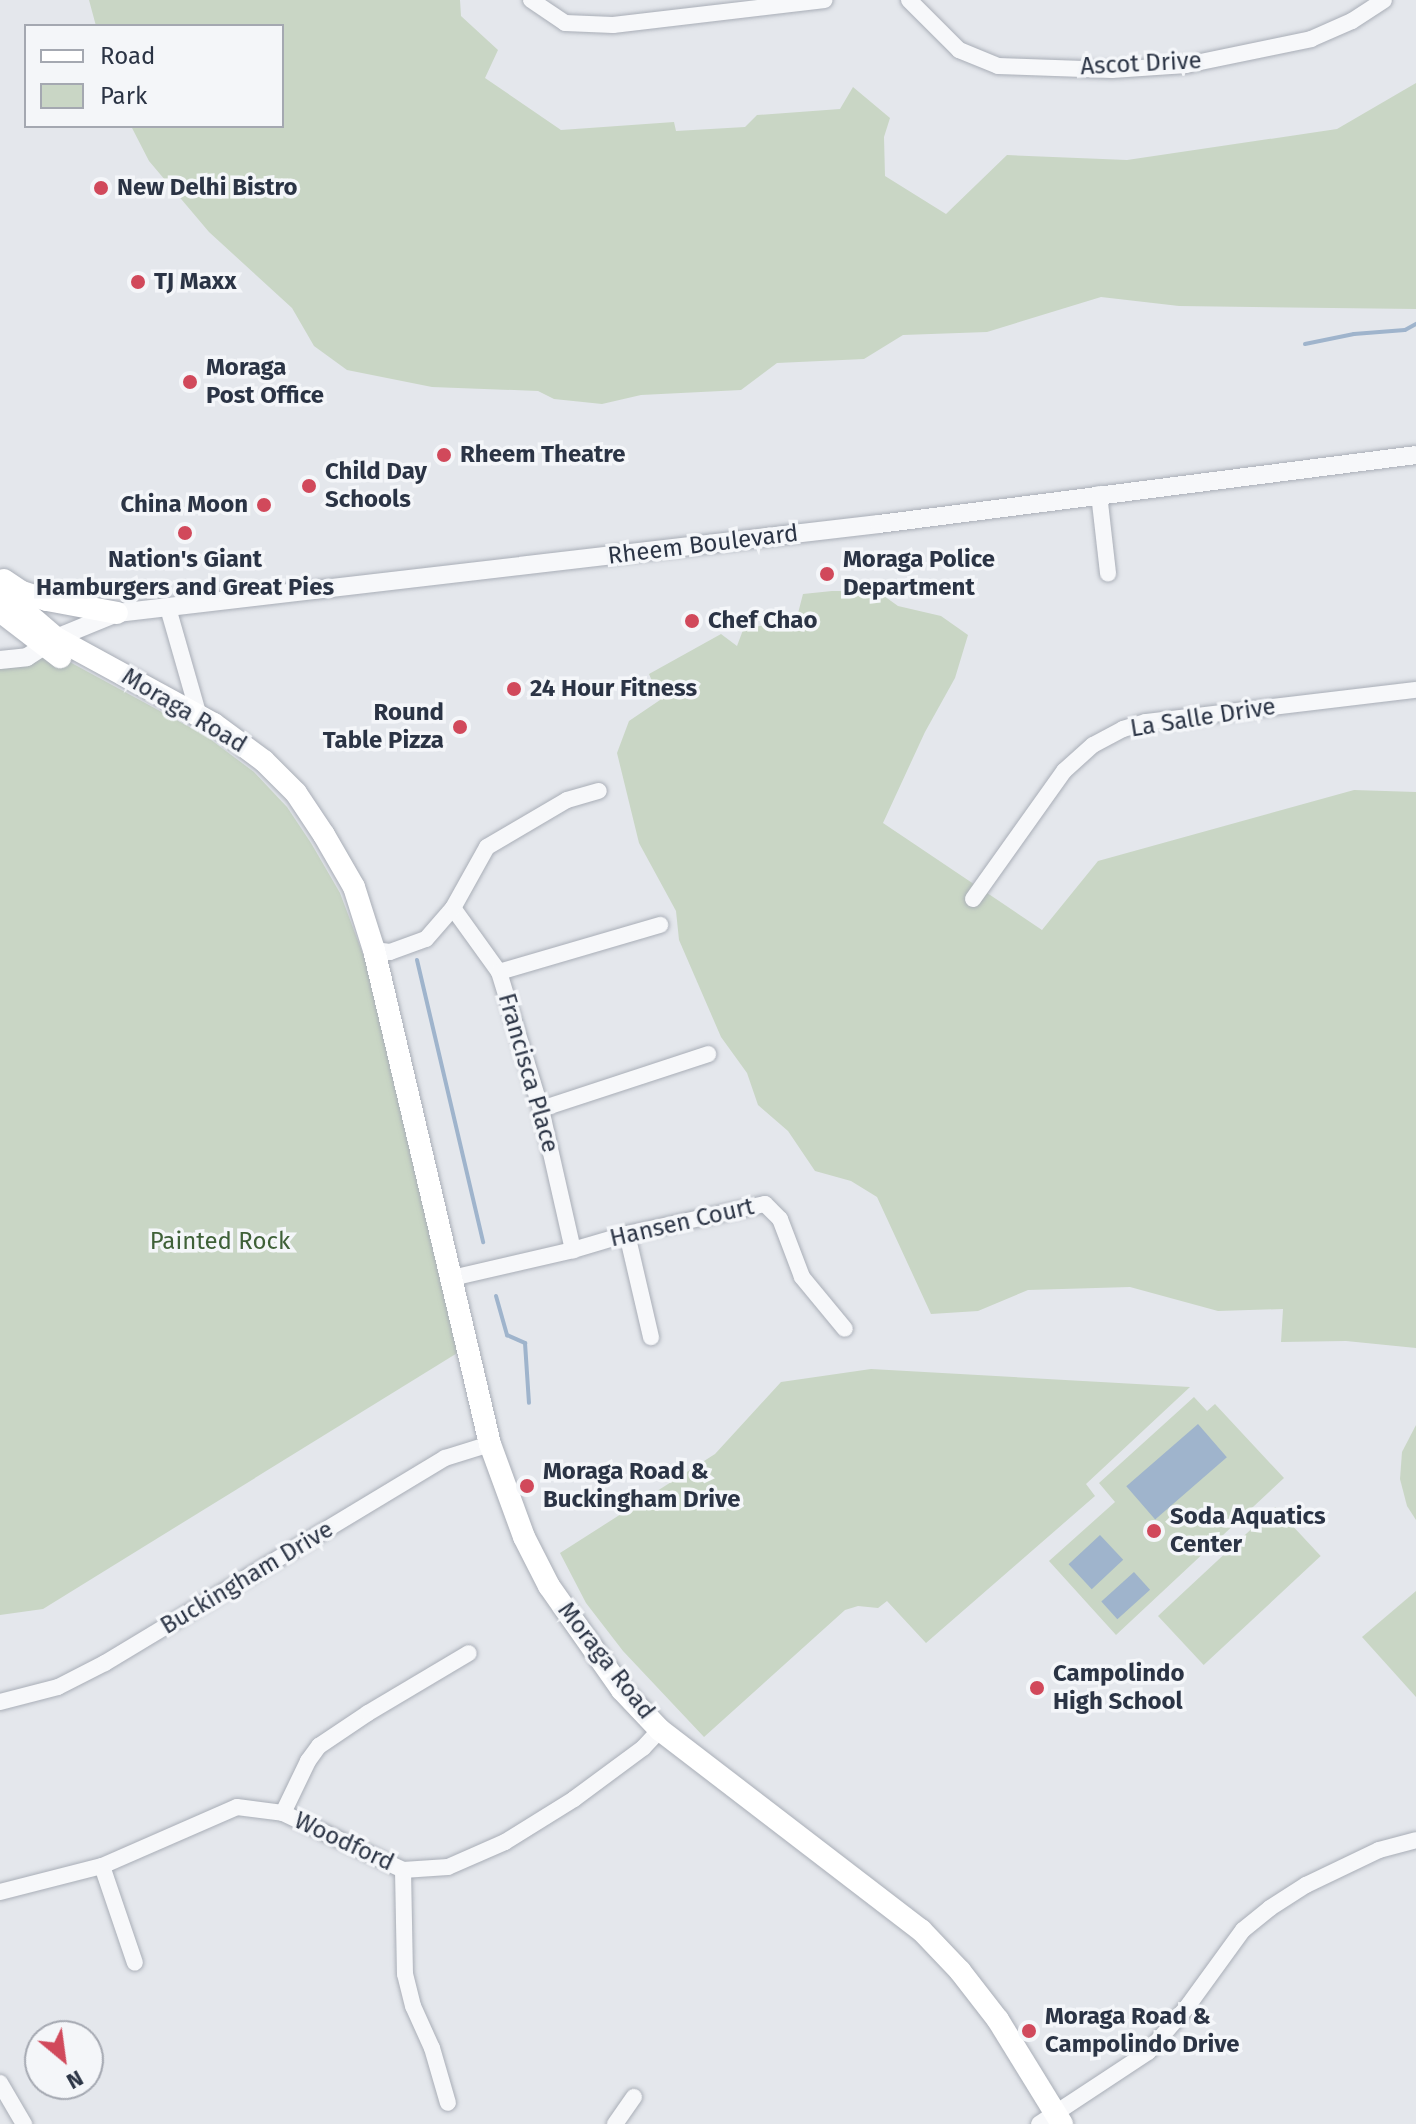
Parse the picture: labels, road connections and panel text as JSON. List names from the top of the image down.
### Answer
{
  "streets": {
    "main road": ["Moraga Road"],
    "street": [
      "Ascot Drive",
      "Rheem Boulevard",
      "La Salle Drive",
      "Francisca Place",
      "Hansen Court",
      "Buckingham Drive",
      "Woodford"
    ]
  },
  "crossings": [
    ["Rheem Boulevard", "Moraga Road"],
    ["Moraga Road", "Hansen Court"],
    ["Moraga Road", "Buckingham Drive"],
    ["Moraga Road", "Woodford"],
    ["Francisca Place", "Hansen Court"]
  ],
  "parks": ["Painted Rock"],
  "places": [
    "New Delhi Bistro",
    "TJ Maxx",
    "Moraga Post Office",
    "Rheem Theatre",
    "Child Day Schools",
    "China Moon",
    "Nation's Giant Hamburgers and Great Pies",
    "Moraga Police Department",
    "Chef Chao",
    "24 Hour Fitness",
    "Round Table Pizza",
    "Moraga Road & Buckingham Drive",
    "Soda Aquatics Center",
    "Campolindo High School",
    "Moraga Road & Campolindo Drive"
  ],
  "legend": ["Road", "Park"],
  "north": "bottom right"
}
